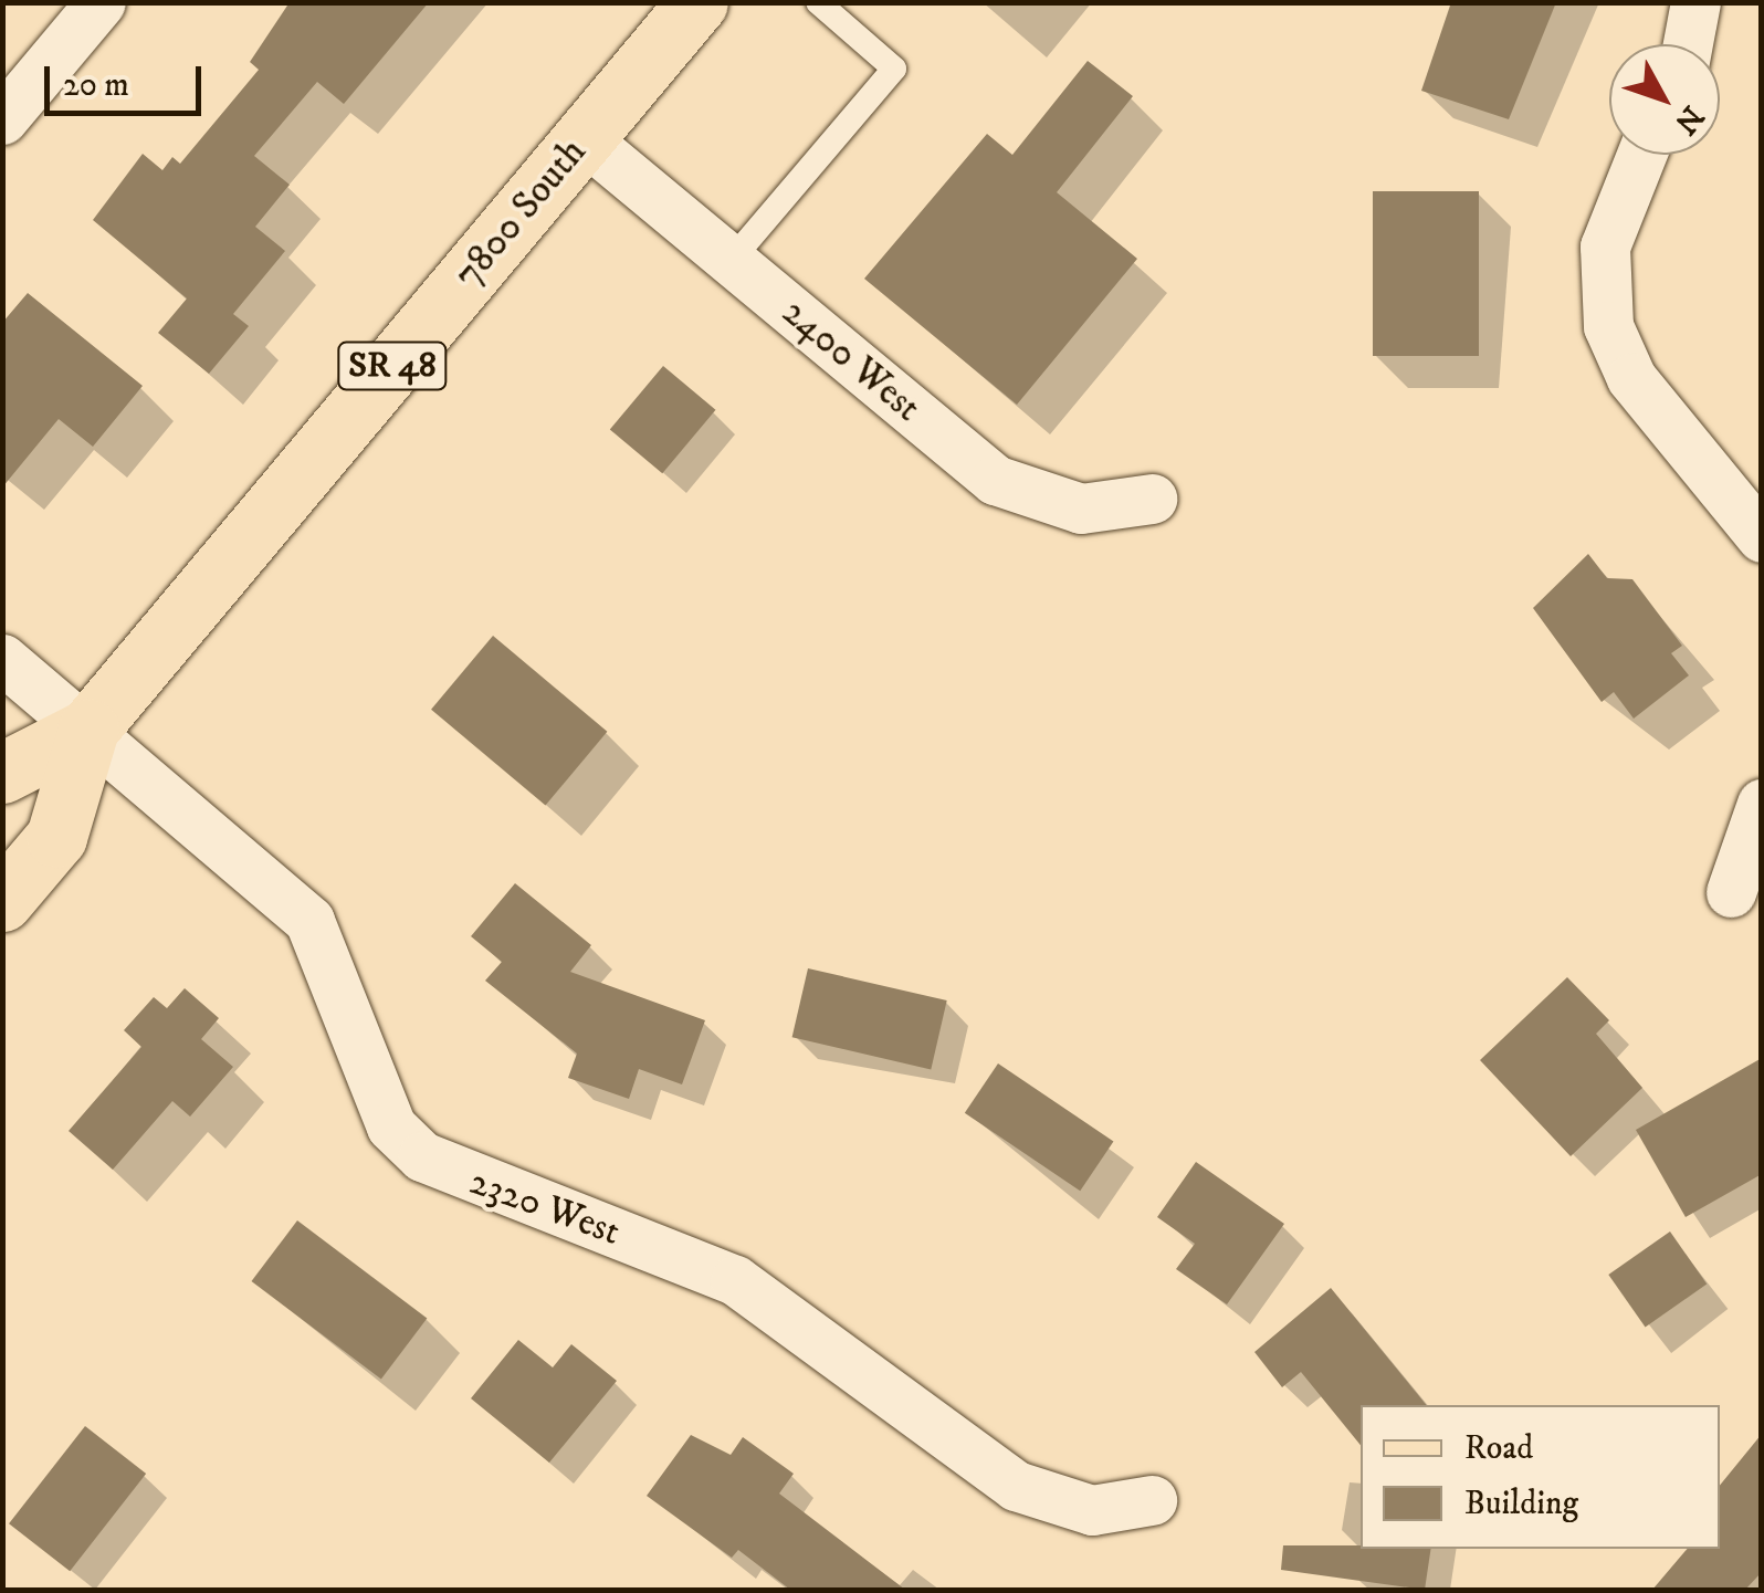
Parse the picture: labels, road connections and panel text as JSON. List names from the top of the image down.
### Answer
{
  "streets": {
    "main road": ["7800 South", "SR 48"],
    "street": ["2400 West", "2320 West"]
  },
  "crossings": [
    ["7800 South", "2400 West"],
    ["7800 South", "2320 West"]
  ],
  "legend": ["Road", "Building"],
  "scale_bar": "20 m",
  "north": "bottom right"
}
